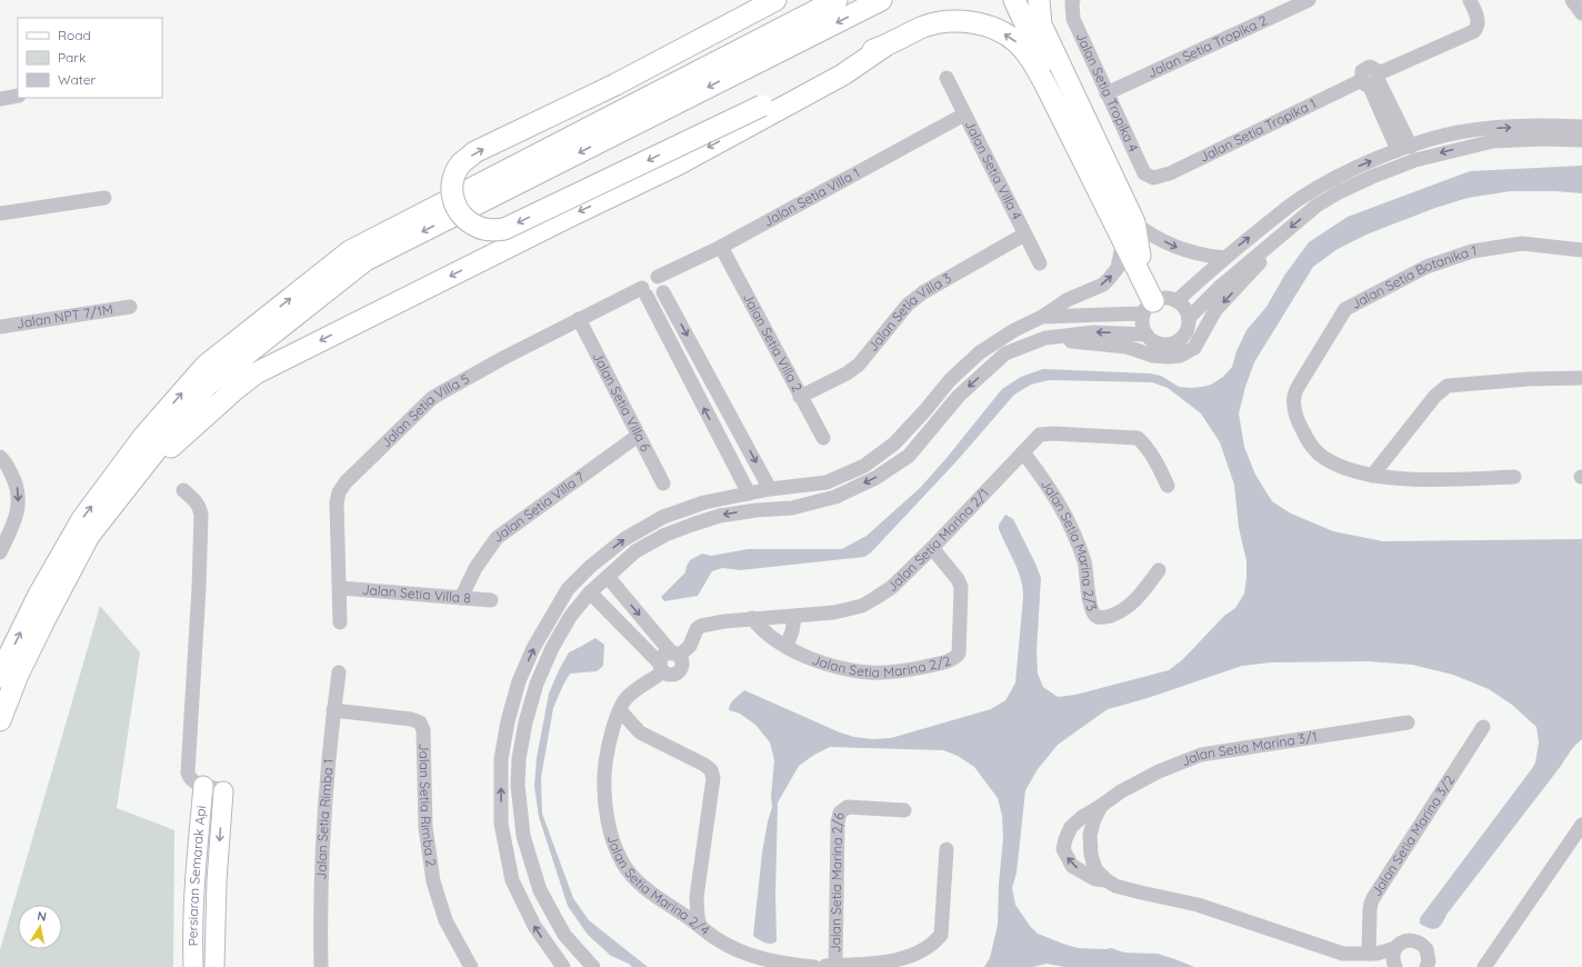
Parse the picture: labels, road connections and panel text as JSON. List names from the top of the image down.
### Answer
{
  "streets": {
    "main road": ["Persiaran Semarak Api"],
    "street": [
      "Jalan Setia Tropika 2",
      "Jalan Setia Tropika 4",
      "Jalan Setia Tropika 1",
      "Jalan Setia Villa 4",
      "Jalan Setia Villa 1",
      "Jalan Setia Botanika 1",
      "Jalan Setia Villa 3",
      "Jalan NPT 7/1M",
      "Jalan Setia Villa 2",
      "Jalan Setia Villa 6",
      "Jalan Setia Villa 5",
      "Jalan Setia Villa 7",
      "Jalan Setia Marina 2/1",
      "Jalan Setia Marina 2/3",
      "Jalan Setia Villa 8",
      "Jalan Setia Marina 2/2",
      "Jalan Setia Marina 3/1",
      "Jalan Setia Rimba 2",
      "Jalan Setia Rimba 1",
      "Jalan Setia Marina 3/2",
      "Jalan Setia Marina 2/4",
      "Jalan Setia Marina 2/6"
    ]
  },
  "crossings": [
    ["Jalan Setia Tropika 2", "Jalan Setia Tropika 4"],
    ["Jalan Setia Tropika 4", "Jalan Setia Tropika 1"],
    ["Jalan Setia Villa 4", "Jalan Setia Villa 1"],
    ["Jalan Setia Villa 4", "Jalan Setia Villa 3"],
    ["Jalan Setia Villa 1", "Jalan Setia Villa 2"],
    ["Jalan Setia Villa 1", "Jalan Setia Villa 5"],
    ["Jalan Setia Villa 3", "Jalan Setia Villa 2"],
    ["Jalan Setia Villa 6", "Jalan Setia Villa 5"],
    ["Jalan Setia Villa 6", "Jalan Setia Villa 7"],
    ["Jalan Setia Villa 5", "Jalan Setia Villa 8"],
    ["Jalan Setia Villa 7", "Jalan Setia Villa 8"],
    ["Jalan Setia Marina 2/1", "Jalan Setia Marina 2/3"],
    ["Jalan Setia Marina 2/1", "Jalan Setia Marina 2/2"],
    ["Jalan Setia Marina 2/1", "Jalan Setia Marina 2/4"],
    ["Jalan Setia Rimba 2", "Jalan Setia Rimba 1"],
    ["Jalan Setia Marina 2/4", "Jalan Setia Marina 2/6"]
  ],
  "legend": ["Road", "Park", "Water"],
  "north": "top"
}
